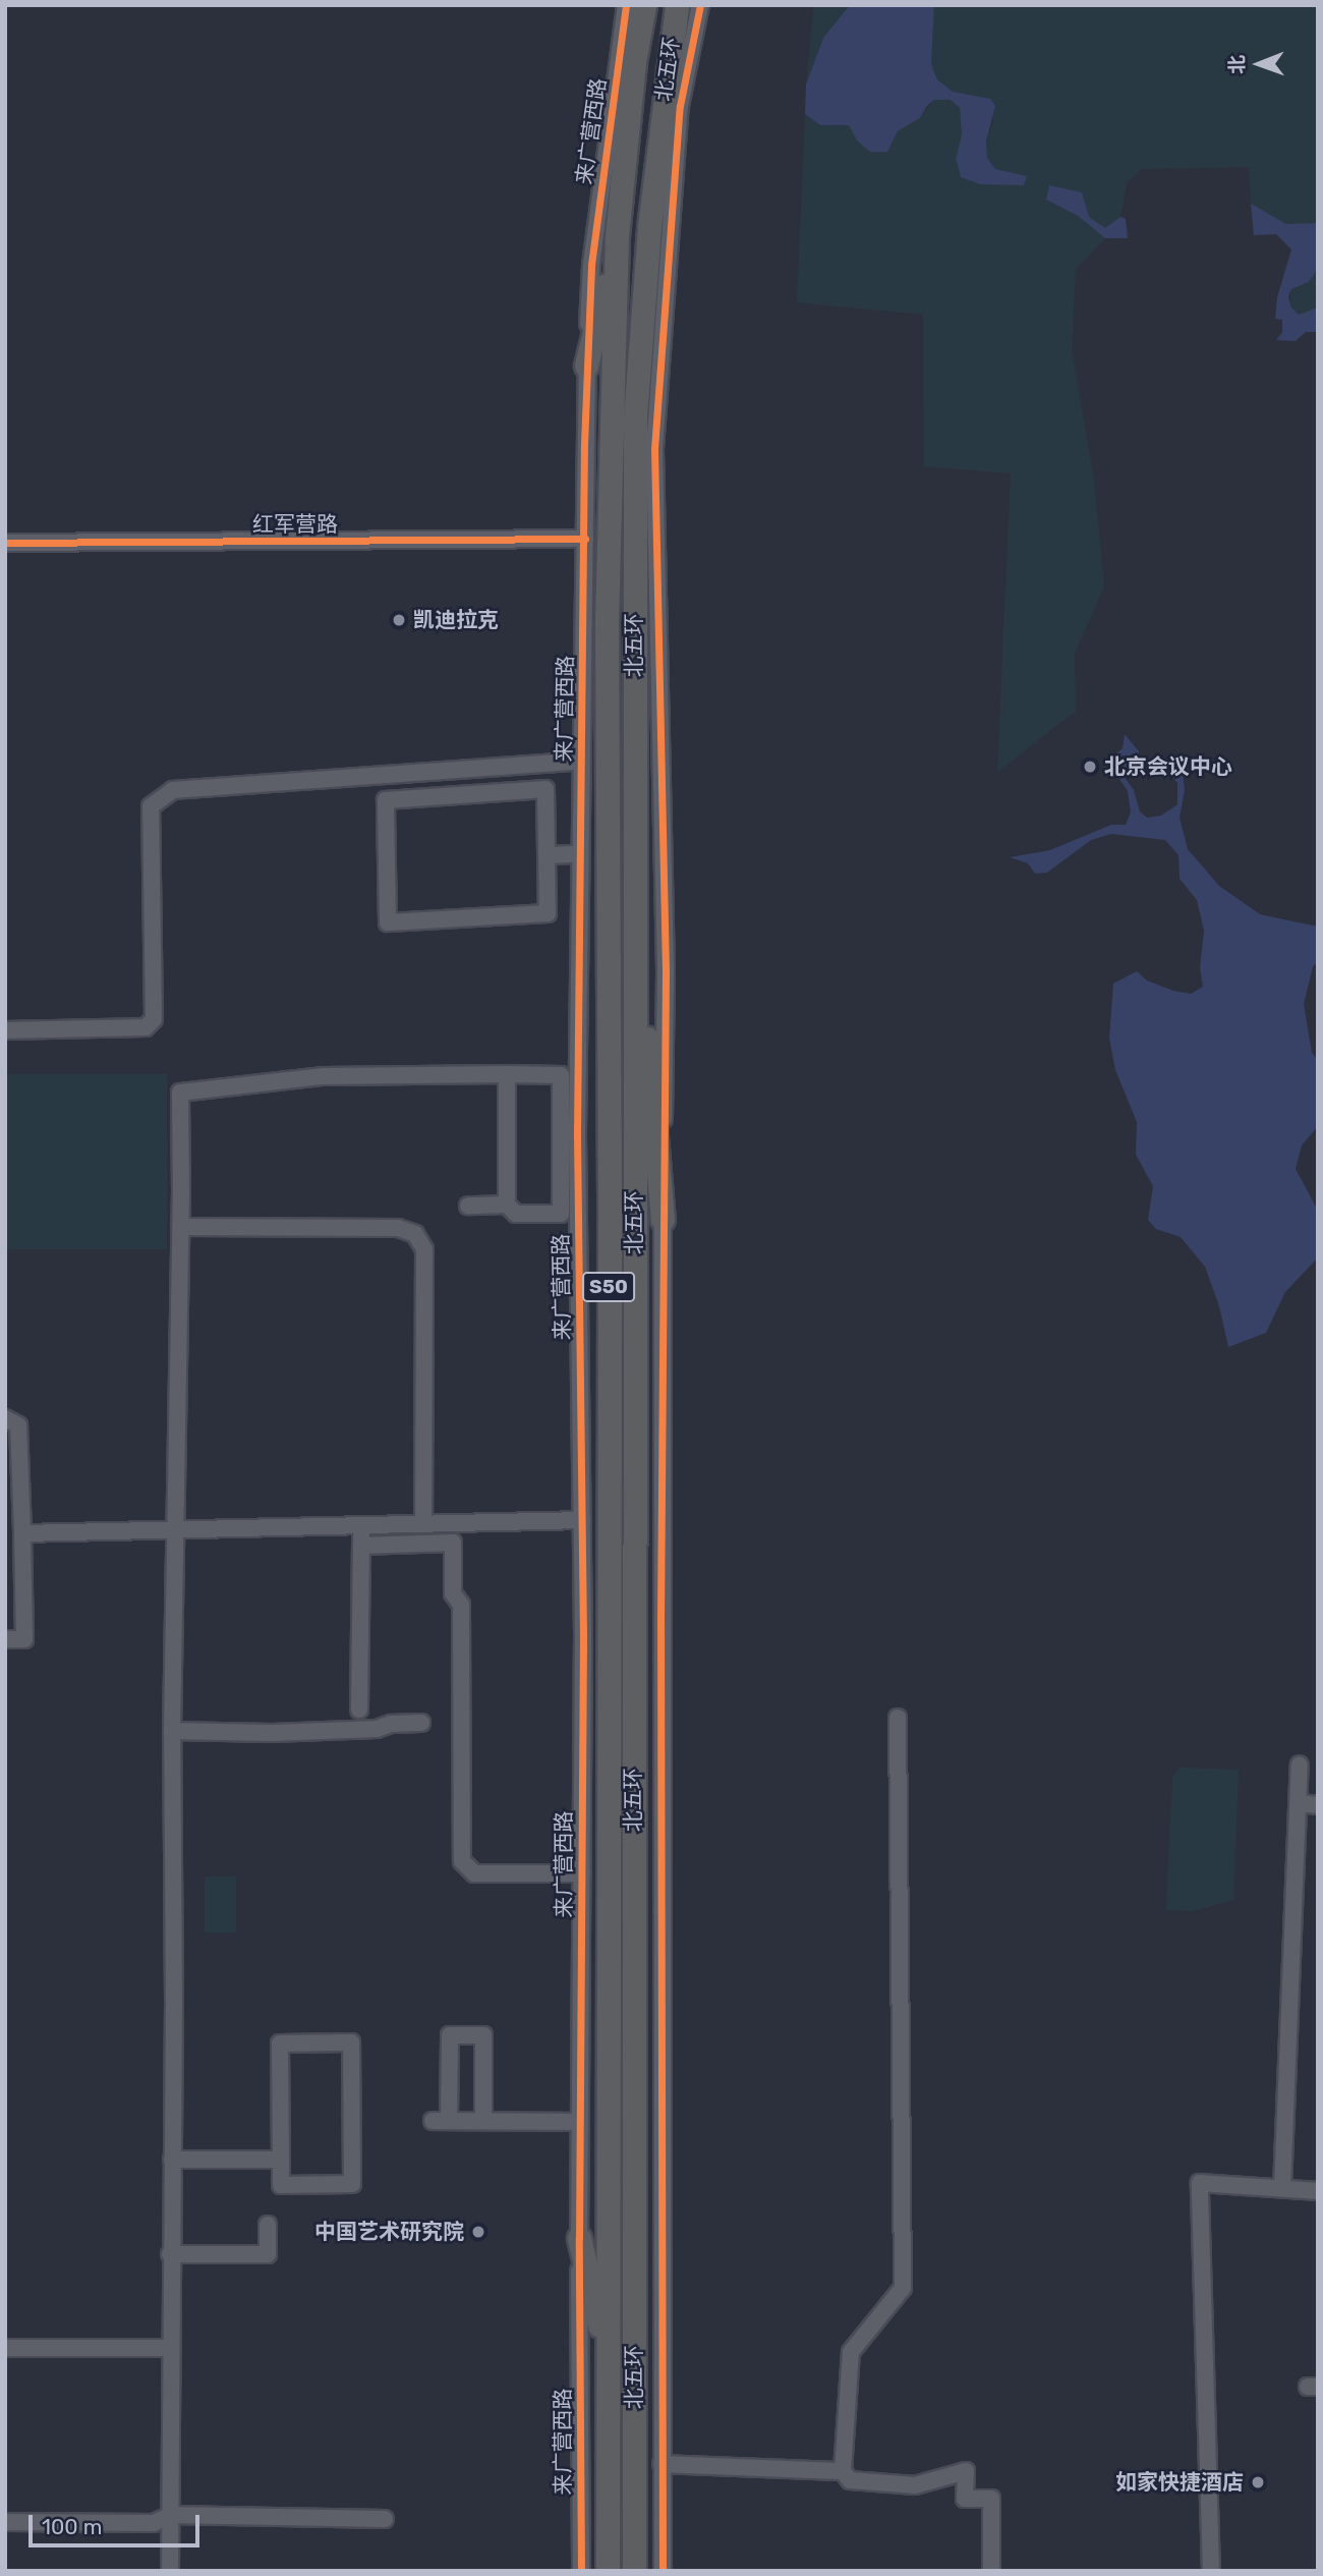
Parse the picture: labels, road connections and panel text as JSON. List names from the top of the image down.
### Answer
{
  "streets": {
    "highway": ["北五环", "S50"],
    "street": ["来广营西路", "红军营路"]
  },
  "crossings": [
    ["来广营西路", "红军营路"]
  ],
  "places": [
    "凯迪拉克",
    "北京会议中心",
    "中国艺术研究院",
    "如家快捷酒店"
  ],
  "scale_bar": "100 m",
  "north": "left"
}
